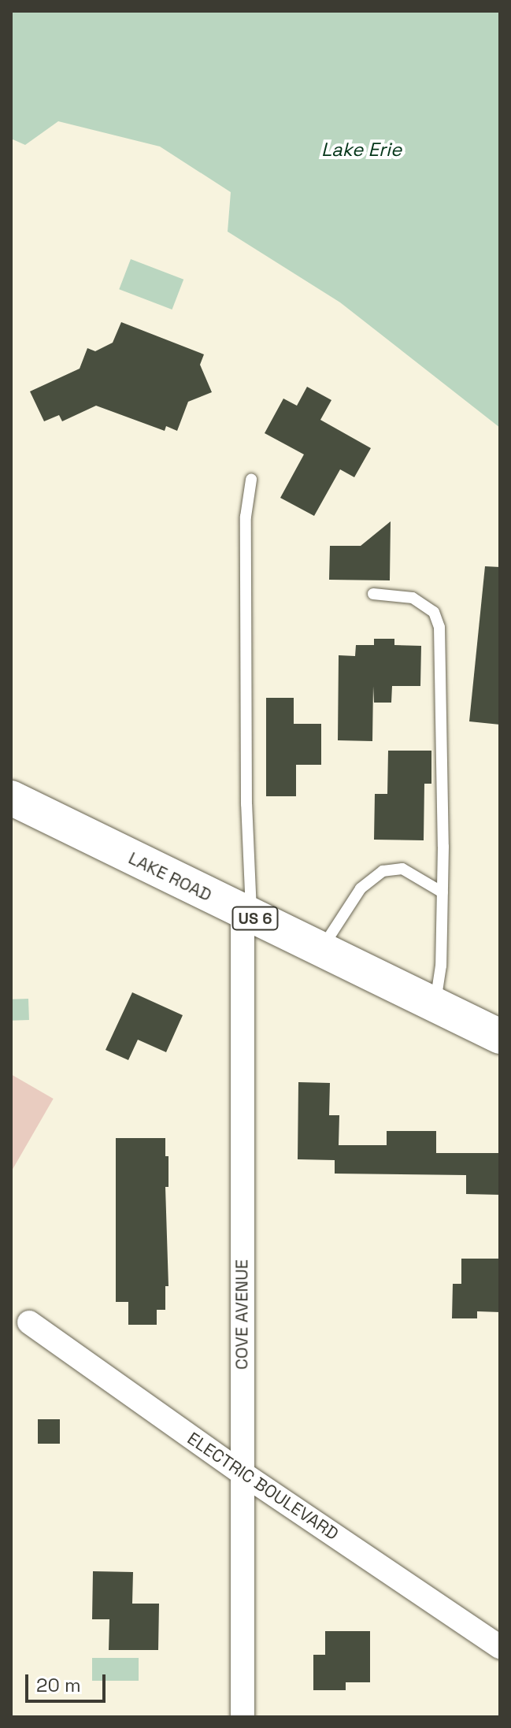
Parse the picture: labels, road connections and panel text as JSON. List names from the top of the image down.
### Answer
{
  "streets": {
    "main road": ["LAKE ROAD", "US 6"],
    "street": ["COVE AVENUE", "ELECTRIC BOULEVARD"]
  },
  "crossings": [
    ["LAKE ROAD", "COVE AVENUE"],
    ["COVE AVENUE", "ELECTRIC BOULEVARD"]
  ],
  "water": ["Lake Erie"],
  "scale_bar": "20 m"
}
